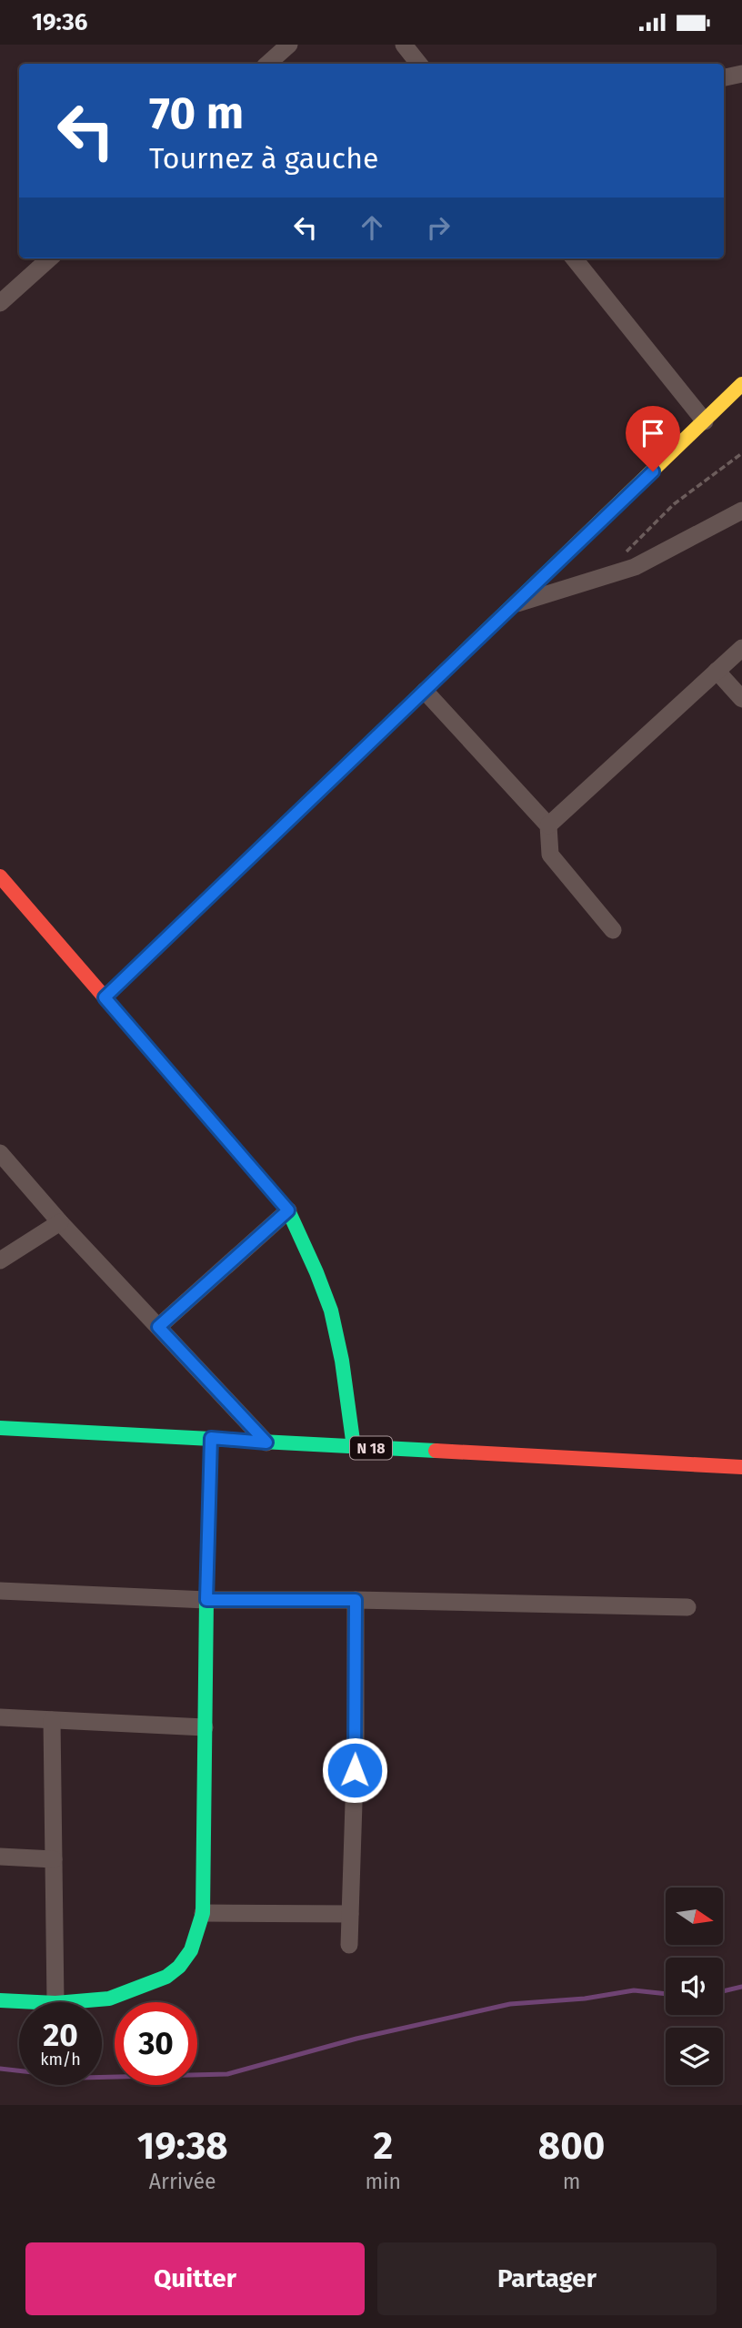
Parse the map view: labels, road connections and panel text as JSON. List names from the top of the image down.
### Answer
{
  "streets": {
    "street": ["N 18"]
  },
  "north": "right",
  "page": {
    "status": "19:36",
    "turn": ["70 m", "Tournez à gauche"],
    "speed": "20 km/h",
    "limit": "30",
    "eta": [
      "19:38",
      "Arrivée",
      "2",
      "min",
      "800",
      "m"
    ],
    "buttons": ["Quitter", "Partager"]
  }
}
